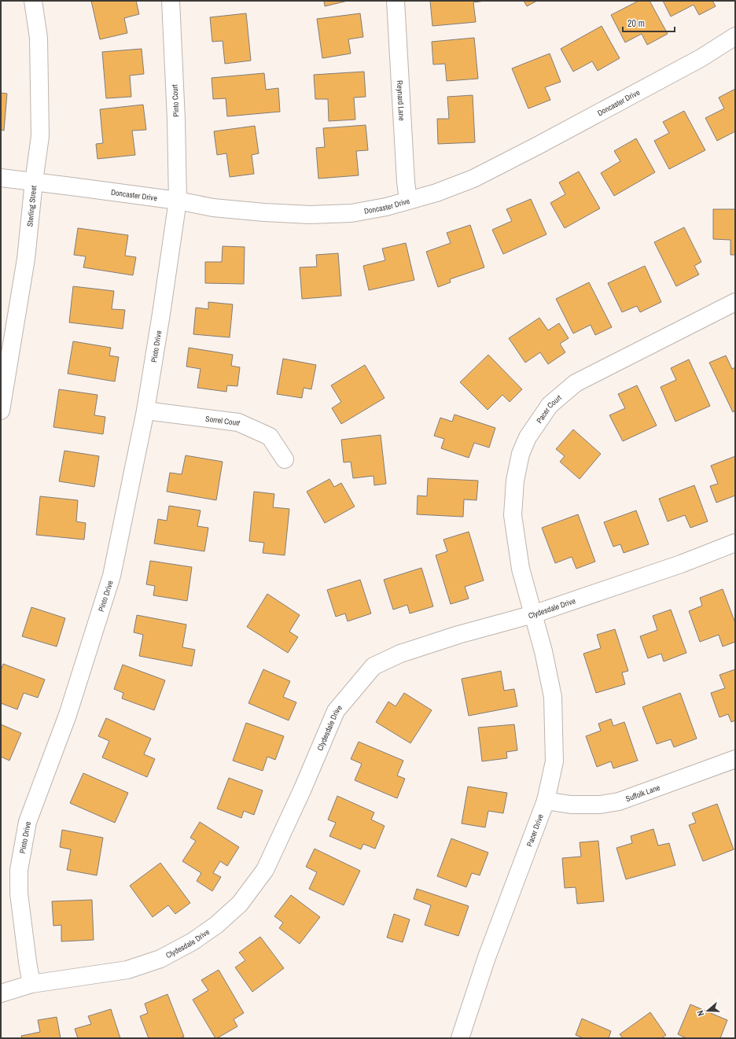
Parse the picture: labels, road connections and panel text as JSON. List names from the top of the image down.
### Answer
{
  "streets": {
    "street": [
      "Pinto Court",
      "Reynard Lane",
      "Doncaster Drive",
      "Sterling Street",
      "Pinto Drive",
      "Pacer Court",
      "Sorrel Court",
      "Clydesdale Drive",
      "Suffolk Lane",
      "Pacer Drive"
    ]
  },
  "crossings": [
    ["Pinto Court", "Doncaster Drive"],
    ["Pinto Court", "Pinto Drive"],
    ["Reynard Lane", "Doncaster Drive"],
    ["Doncaster Drive", "Sterling Street"],
    ["Doncaster Drive", "Pinto Drive"],
    ["Pinto Drive", "Sorrel Court"],
    ["Pinto Drive", "Clydesdale Drive"],
    ["Pacer Court", "Clydesdale Drive"],
    ["Pacer Court", "Pacer Drive"],
    ["Clydesdale Drive", "Pacer Drive"],
    ["Suffolk Lane", "Pacer Drive"]
  ],
  "scale_bar": "20 m",
  "north": "left"
}
